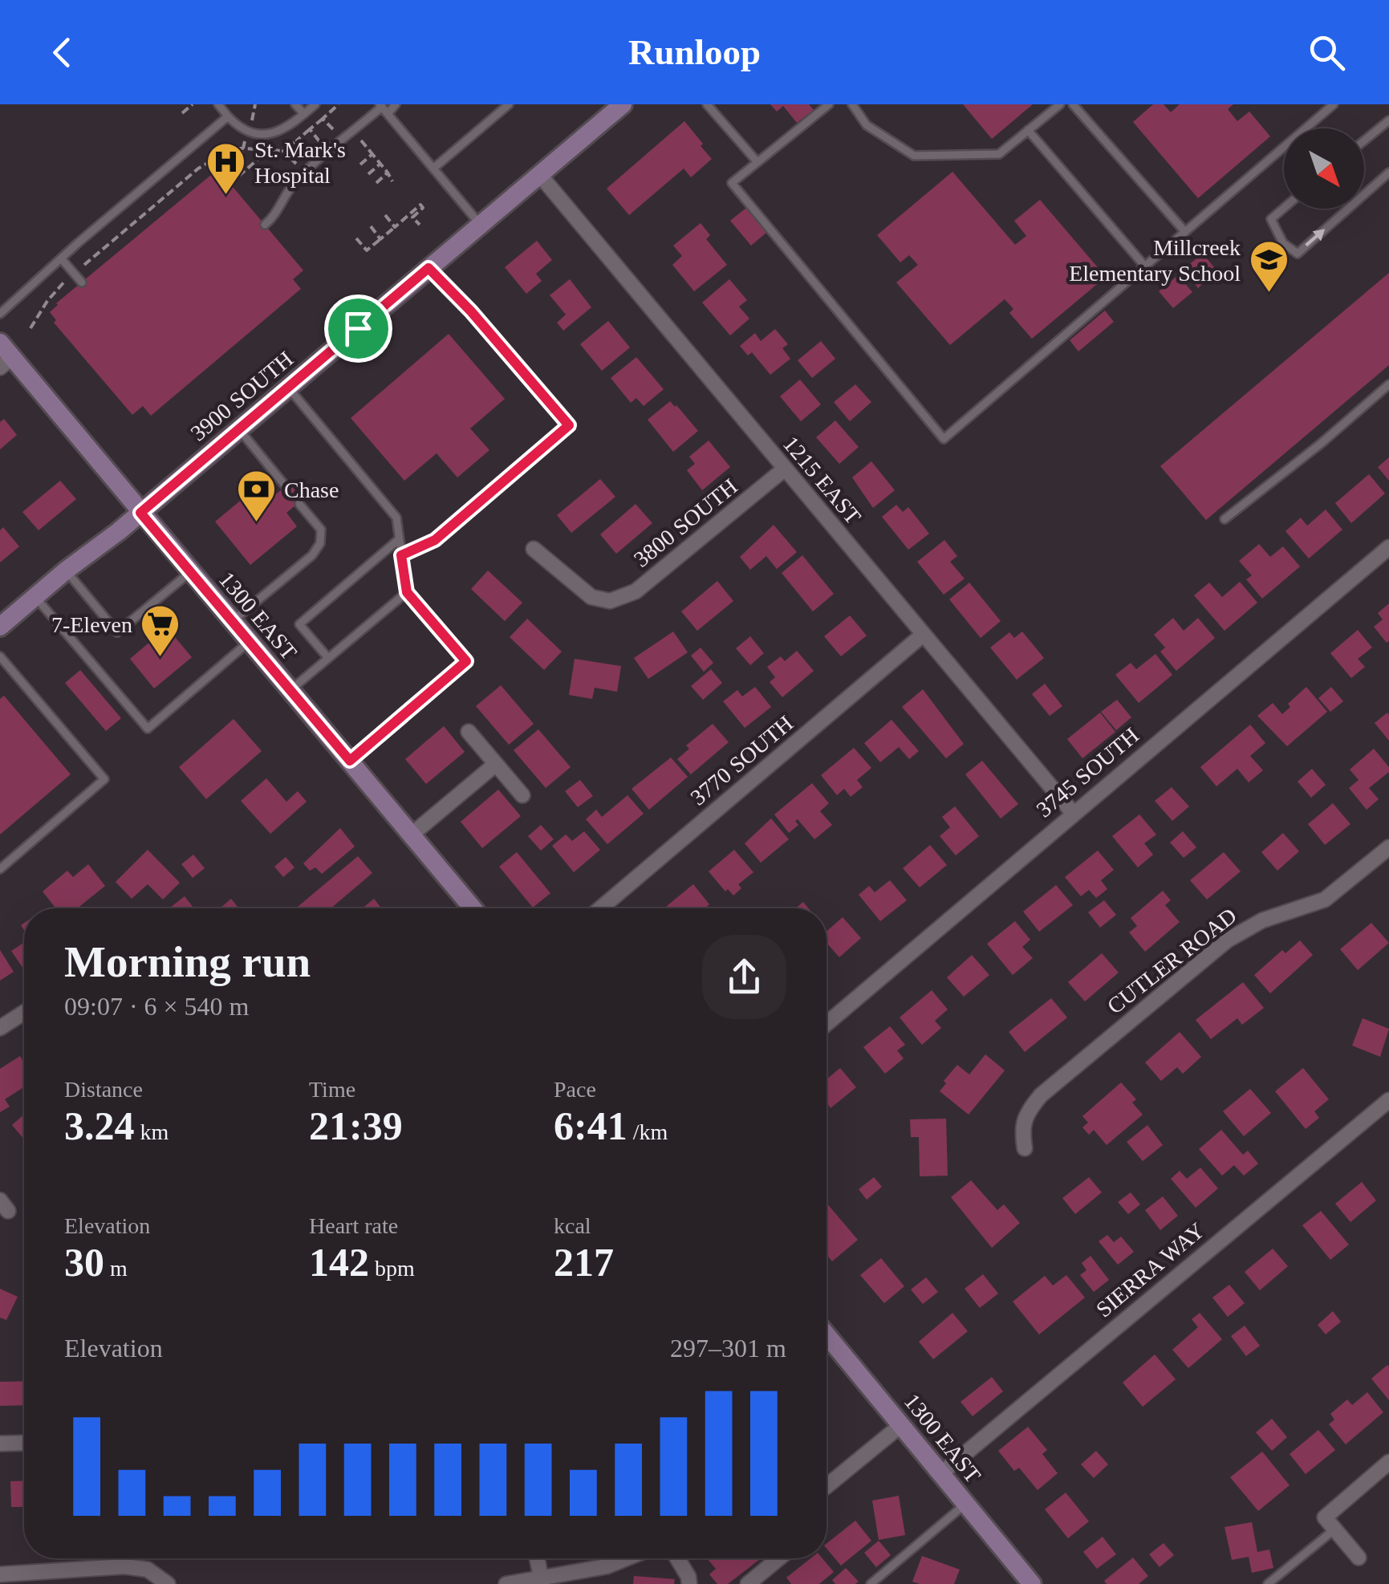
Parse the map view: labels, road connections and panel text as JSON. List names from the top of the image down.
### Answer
{
  "streets": {
    "main road": ["3900 SOUTH", "1300 EAST"],
    "street": [
      "1215 EAST",
      "3800 SOUTH",
      "3770 SOUTH",
      "3745 SOUTH",
      "CUTLER ROAD",
      "SIERRA WAY"
    ]
  },
  "crossings": [
    ["3900 SOUTH", "1215 EAST"],
    ["3900 SOUTH", "1300 EAST"],
    ["1215 EAST", "3800 SOUTH"],
    ["1215 EAST", "3770 SOUTH"],
    ["1215 EAST", "3745 SOUTH"],
    ["1300 EAST", "SIERRA WAY"]
  ],
  "places": {
    "hospital": ["St. Mark's Hospital"],
    "school or university": ["Millcreek Elementary School"],
    "bank": ["Chase"],
    "supermarket": ["7-Eleven"]
  },
  "north": "bottom right",
  "page": {
    "header": "Runloop",
    "heading": ["Morning run", "09:07 · 6 × 540 m"],
    "stats": [
      ["Distance", "3.24 km"],
      ["Time", "21:39"],
      ["Pace", "6:41 /km"],
      ["Elevation", "30 m"],
      ["Heart rate", "142 bpm"],
      ["kcal", "217"]
    ],
    "chart": ["Elevation", "297–301 m"]
  }
}
